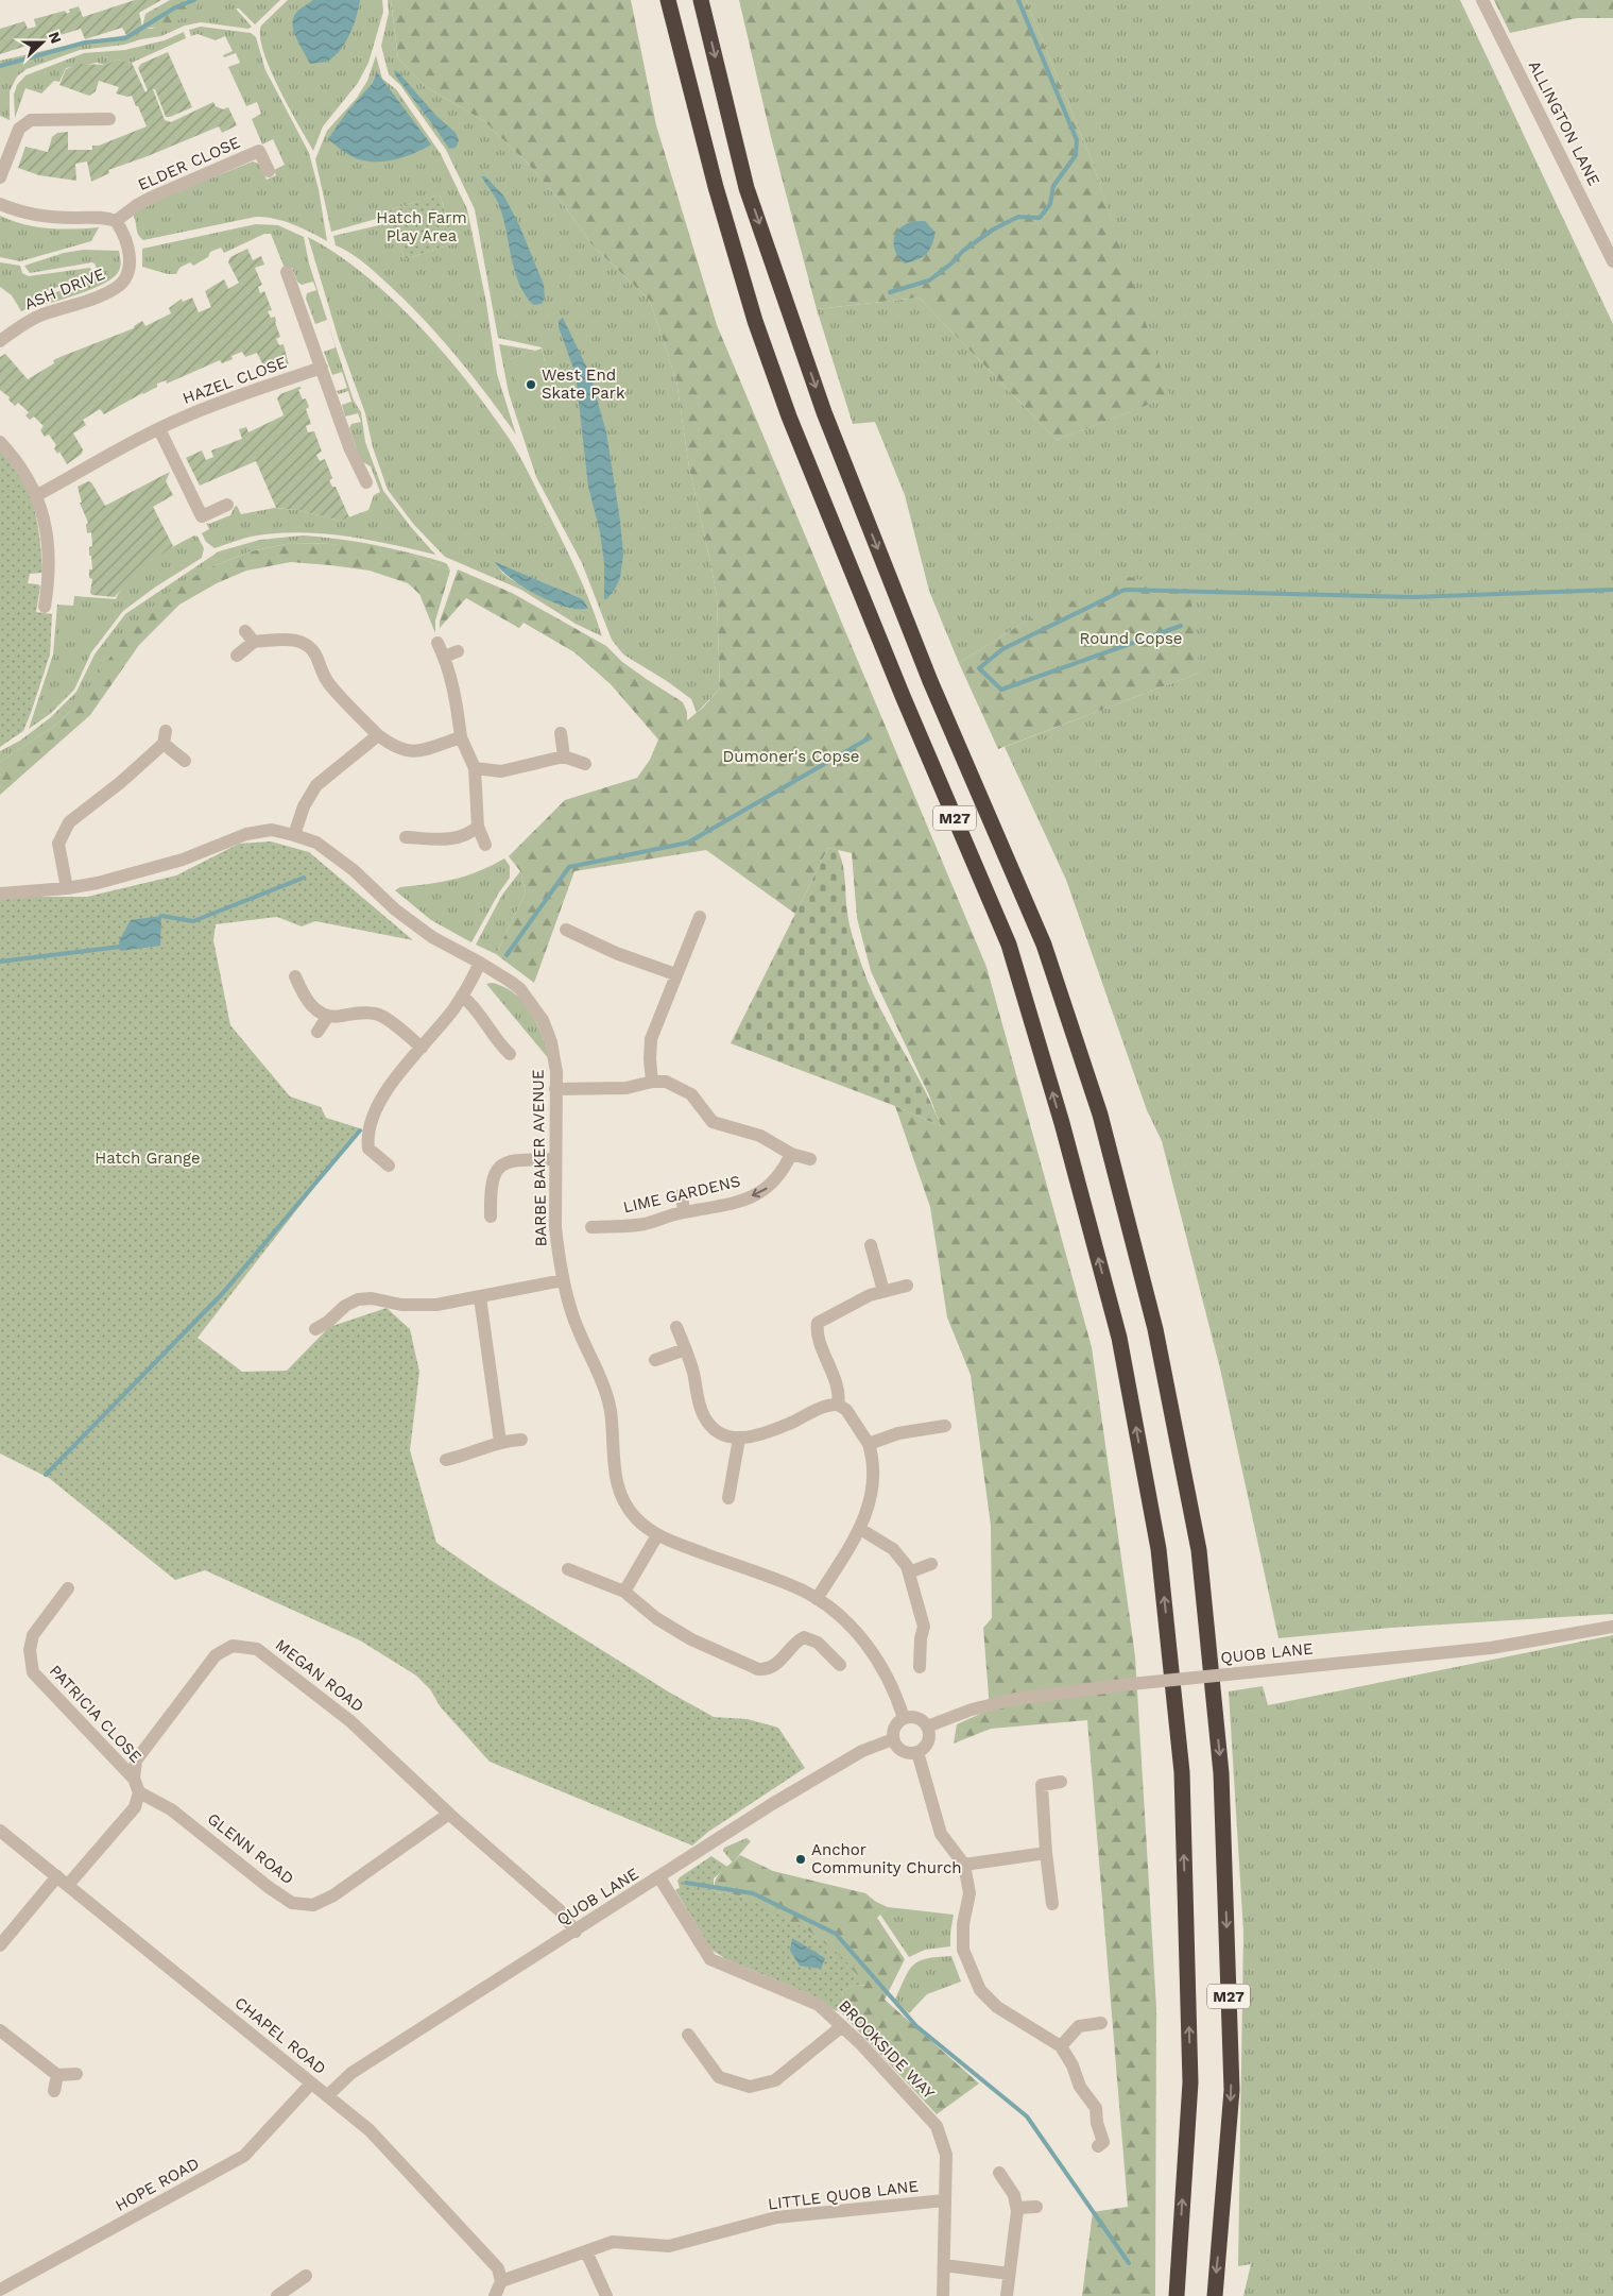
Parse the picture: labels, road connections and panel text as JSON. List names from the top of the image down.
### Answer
{
  "streets": {
    "highway": ["M27"],
    "street": [
      "ALLINGTON LANE",
      "ELDER CLOSE",
      "ASH DRIVE",
      "HAZEL CLOSE",
      "BARBE BAKER AVENUE",
      "LIME GARDENS",
      "QUOB LANE",
      "MEGAN ROAD",
      "PATRICIA CLOSE",
      "GLENN ROAD",
      "CHAPEL ROAD",
      "BROOKSIDE WAY",
      "HOPE ROAD",
      "LITTLE QUOB LANE"
    ]
  },
  "crossings": [
    ["ELDER CLOSE", "ASH DRIVE"],
    ["BARBE BAKER AVENUE", "QUOB LANE"],
    ["QUOB LANE", "MEGAN ROAD"],
    ["QUOB LANE", "CHAPEL ROAD"],
    ["QUOB LANE", "BROOKSIDE WAY"],
    ["MEGAN ROAD", "PATRICIA CLOSE"],
    ["MEGAN ROAD", "GLENN ROAD"],
    ["CHAPEL ROAD", "HOPE ROAD"],
    ["CHAPEL ROAD", "LITTLE QUOB LANE"],
    ["BROOKSIDE WAY", "LITTLE QUOB LANE"]
  ],
  "one_way": ["LIME GARDENS"],
  "parks": [
    "Hatch Farm Play Area",
    "Round Copse",
    "Dumoner's Copse",
    "Hatch Grange"
  ],
  "places": ["West End Skate Park", "Anchor Community Church"],
  "north": "right"
}
